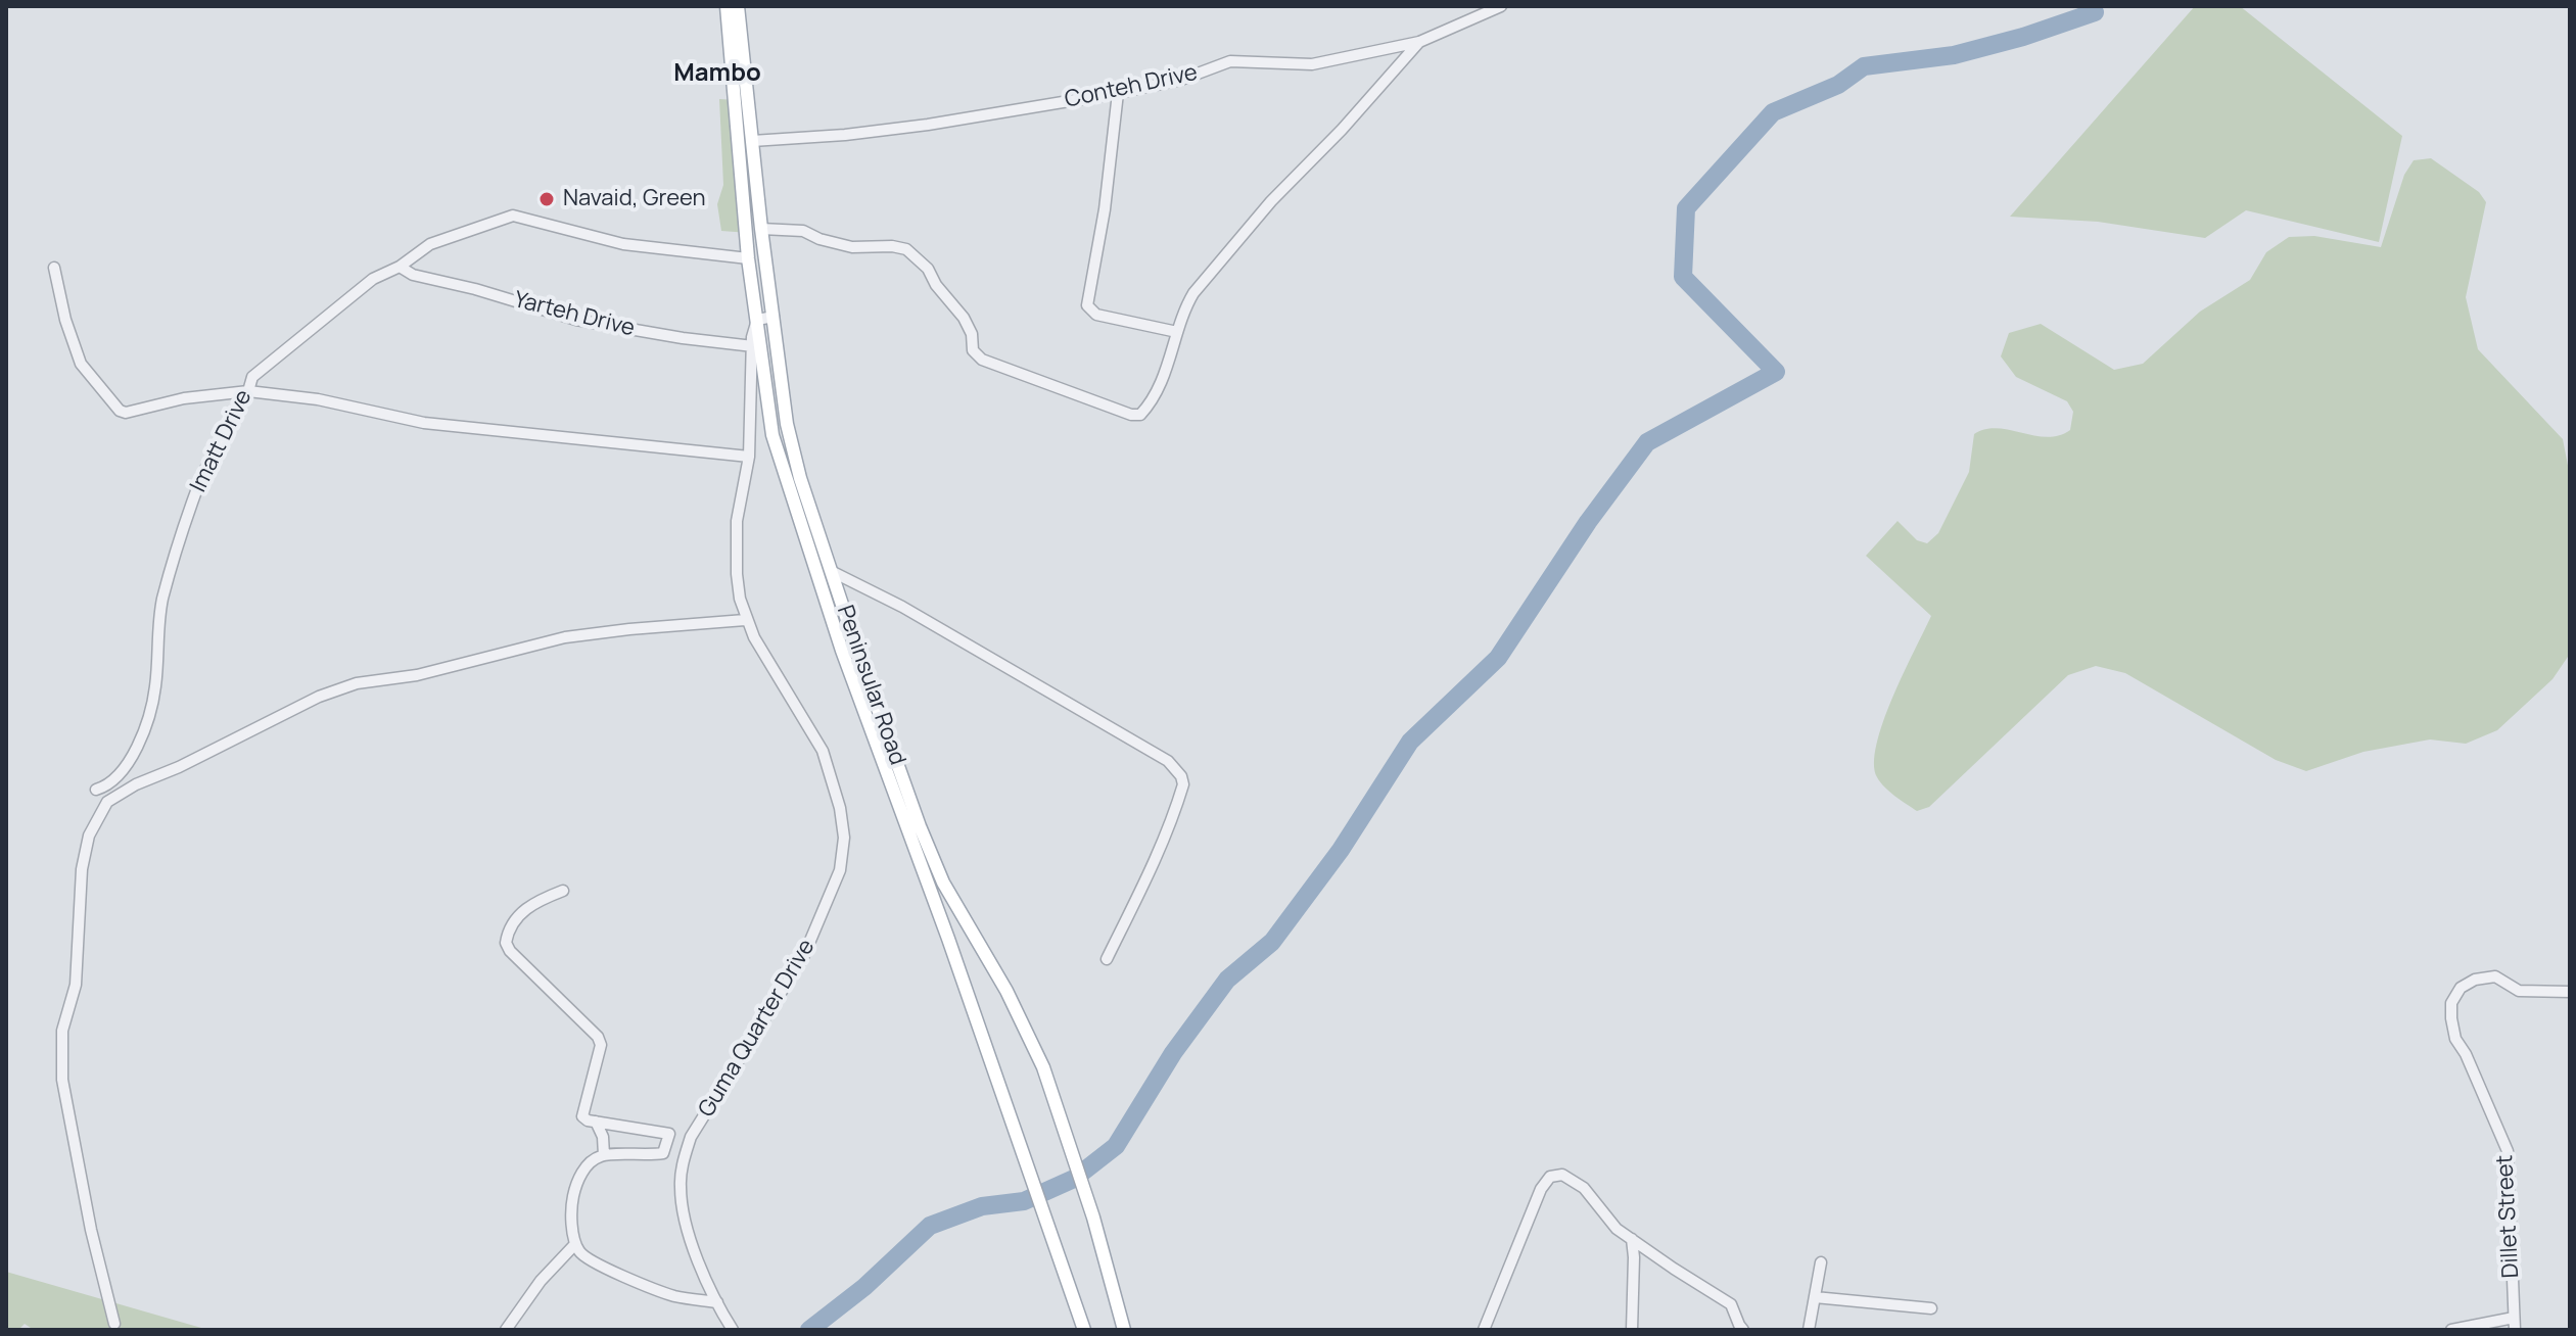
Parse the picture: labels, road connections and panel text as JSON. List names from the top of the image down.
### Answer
{
  "streets": {
    "main road": ["Peninsular Road"],
    "street": [
      "Conteh Drive",
      "Yarteh Drive",
      "Imatt Drive",
      "Guma Quarter Drive",
      "Dillet Street"
    ]
  },
  "crossings": [
    ["Conteh Drive", "Peninsular Road"],
    ["Yarteh Drive", "Imatt Drive"],
    ["Yarteh Drive", "Guma Quarter Drive"],
    ["Imatt Drive", "Peninsular Road"],
    ["Peninsular Road", "Guma Quarter Drive"]
  ],
  "districts": ["Mambo"],
  "places": ["Navaid, Green"]
}
